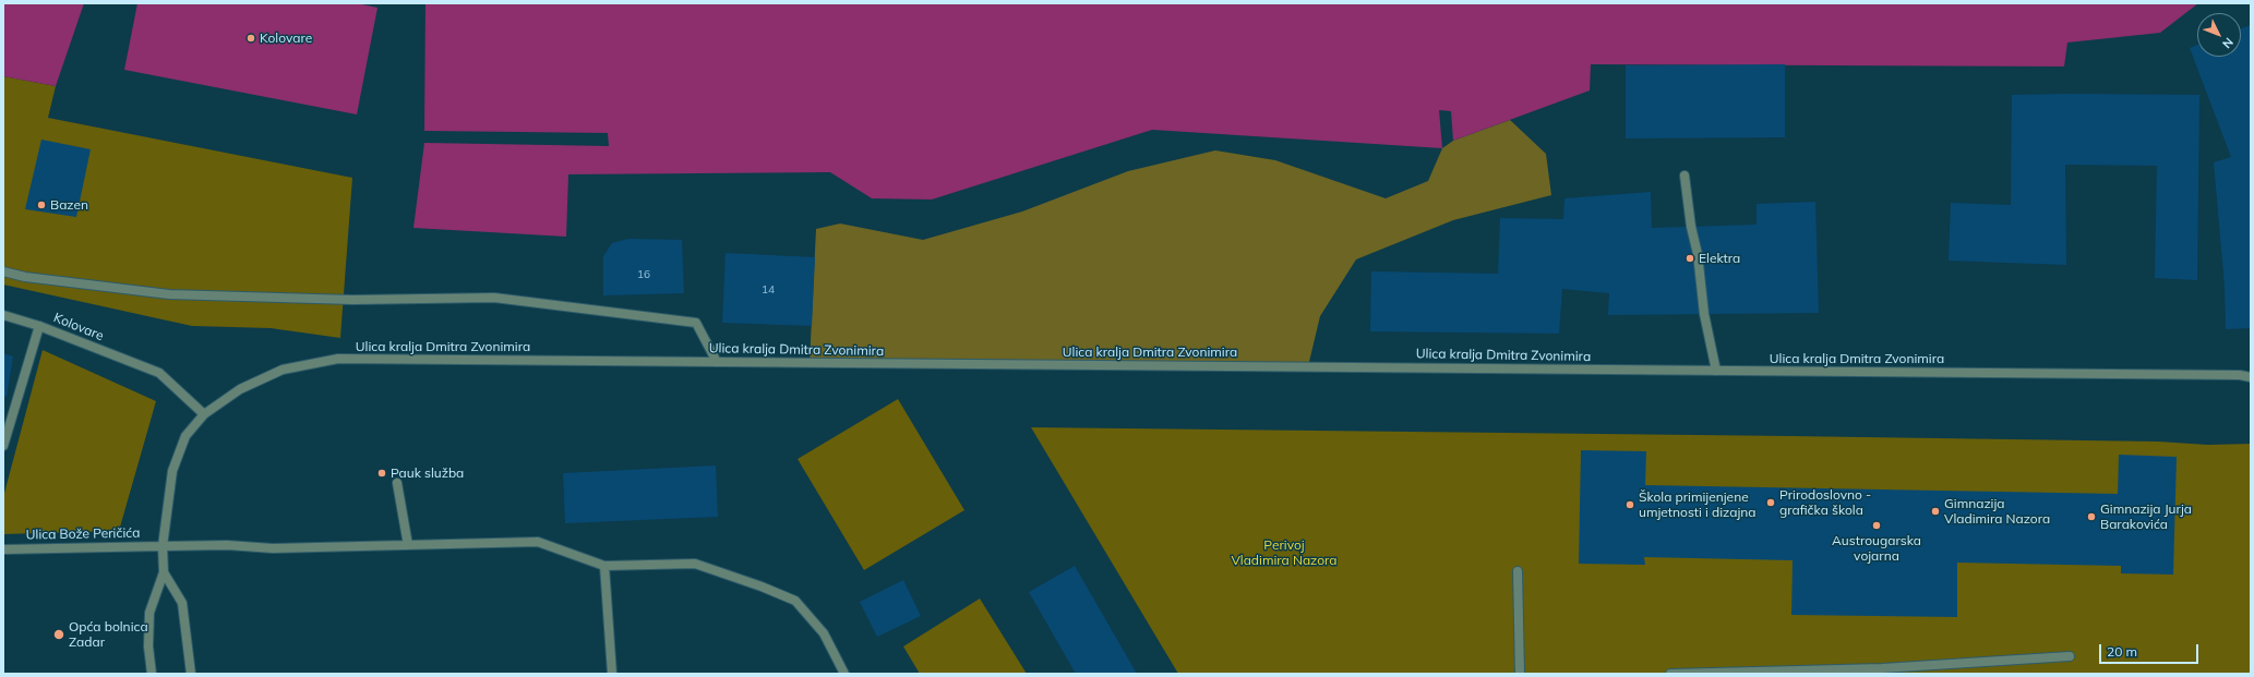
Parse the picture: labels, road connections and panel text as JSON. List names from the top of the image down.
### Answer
{
  "streets": {
    "street": ["Kolovare", "Ulica kralja Dmitra Zvonimira", "Ulica Bože Peričića"]
  },
  "crossings": [
    ["Kolovare", "Ulica kralja Dmitra Zvonimira"],
    ["Ulica kralja Dmitra Zvonimira", "Ulica Bože Peričića"]
  ],
  "parks": ["Perivoj Vladimira Nazora"],
  "places": [
    "Kolovare",
    "Bazen",
    "Elektra",
    "Pauk služba",
    "Prirodoslovno - grafička škola",
    "Škola primijenjene umjetnosti i dizajna",
    "Gimnazija Vladimira Nazora",
    "Gimnazija Jurja Barakovića",
    "Austrougarska vojarna",
    "Opća bolnica Zadar"
  ],
  "house_numbers": ["16", "14"],
  "scale_bar": "20 m",
  "north": "bottom right"
}
